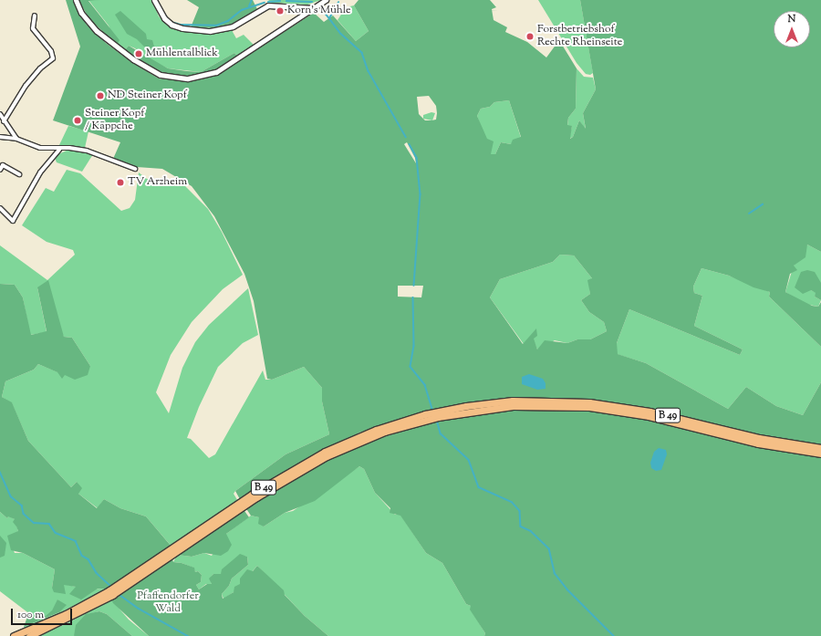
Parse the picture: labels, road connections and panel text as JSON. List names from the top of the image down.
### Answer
{
  "streets": {
    "highway": ["B 49"]
  },
  "parks": ["Pfaffendorfer Wald"],
  "places": [
    "Korn's Mühle",
    "Forstbetriebshof Rechte Rheinseite",
    "Mühlentalblick",
    "ND Steiner Kopf",
    "Steiner Kopf / Käppche",
    "TV Arzheim"
  ],
  "scale_bar": "100 m",
  "north": "top"
}
